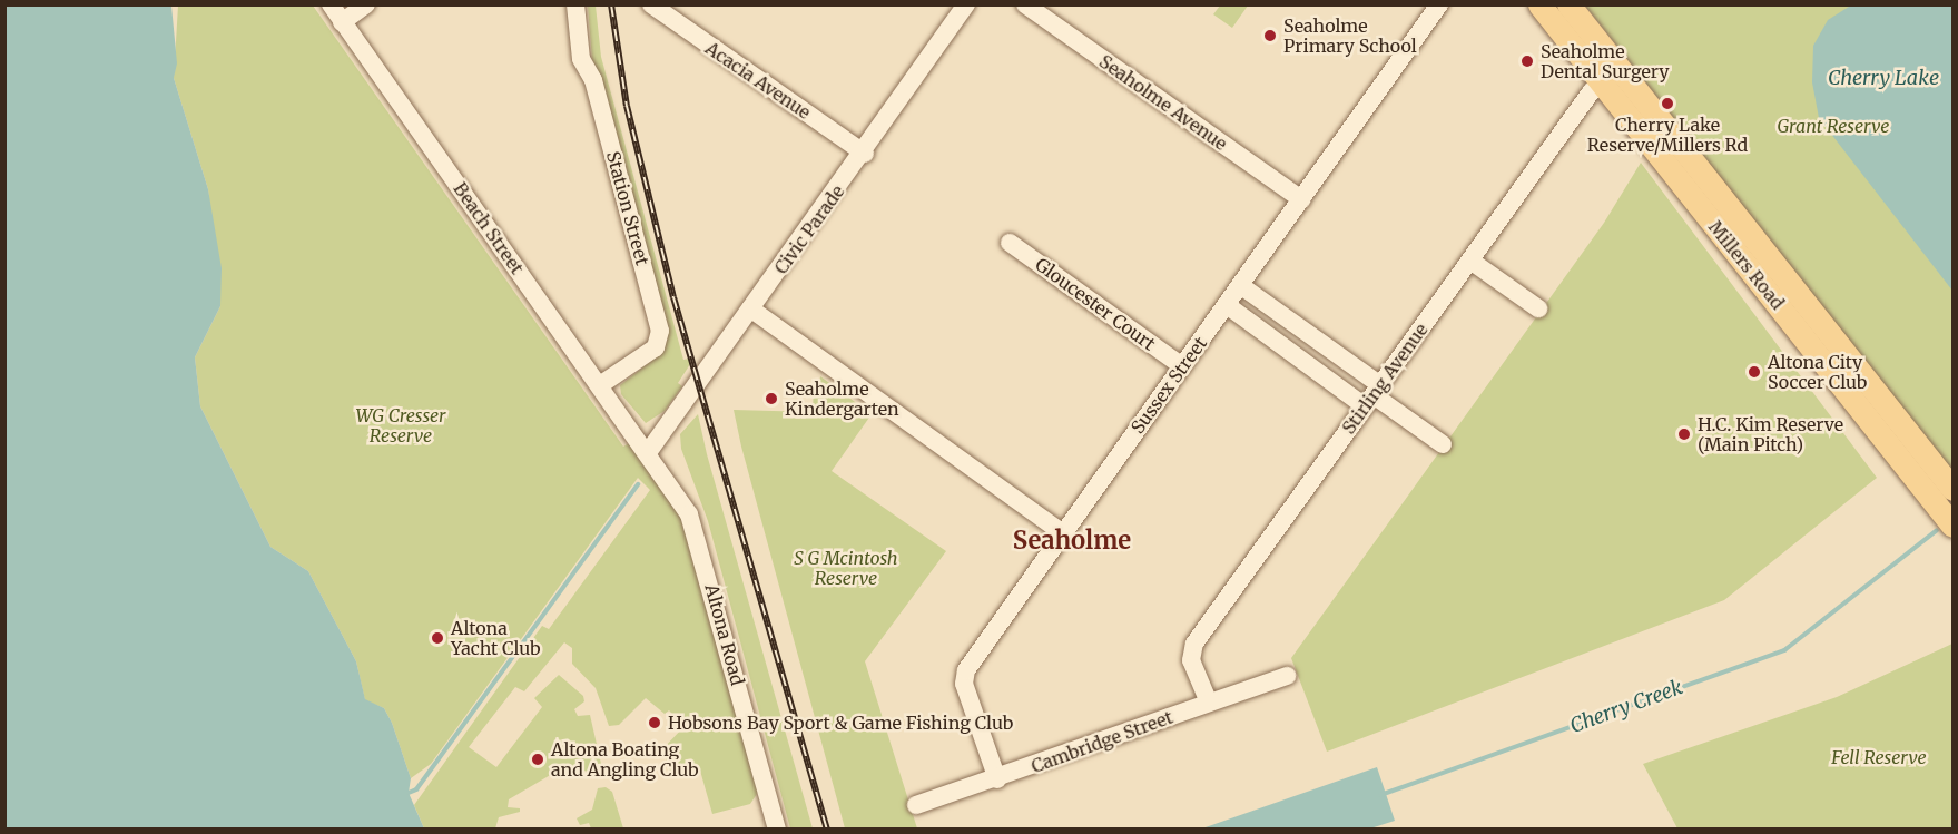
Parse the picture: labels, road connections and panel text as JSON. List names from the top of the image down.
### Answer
{
  "streets": {
    "main road": ["Millers Road"],
    "street": [
      "Acacia Avenue",
      "Seaholme Avenue",
      "Station Street",
      "Beach Street",
      "Civic Parade",
      "Gloucester Court",
      "Stirling Avenue",
      "Sussex Street",
      "Altona Road",
      "Cambridge Street"
    ]
  },
  "crossings": [
    ["Acacia Avenue", "Civic Parade"],
    ["Seaholme Avenue", "Sussex Street"],
    ["Station Street", "Beach Street"],
    ["Beach Street", "Civic Parade"],
    ["Beach Street", "Altona Road"],
    ["Civic Parade", "Altona Road"],
    ["Millers Road", "Stirling Avenue"],
    ["Gloucester Court", "Sussex Street"],
    ["Stirling Avenue", "Cambridge Street"],
    ["Sussex Street", "Cambridge Street"]
  ],
  "districts": ["Seaholme"],
  "water": ["Cherry Lake", "Cherry Creek"],
  "parks": [
    "Grant Reserve",
    "WG Cresser Reserve",
    "S G Mcintosh Reserve",
    "Fell Reserve"
  ],
  "places": [
    "Seaholme Primary School",
    "Seaholme Dental Surgery",
    "Cherry Lake Reserve/Millers Rd",
    "Altona City Soccer Club",
    "Seaholme Kindergarten",
    "H.C. Kim Reserve (Main Pitch)",
    "Altona Yacht Club",
    "Hobsons Bay Sport & Game Fishing Club",
    "Altona Boating and Angling Club"
  ]
}
